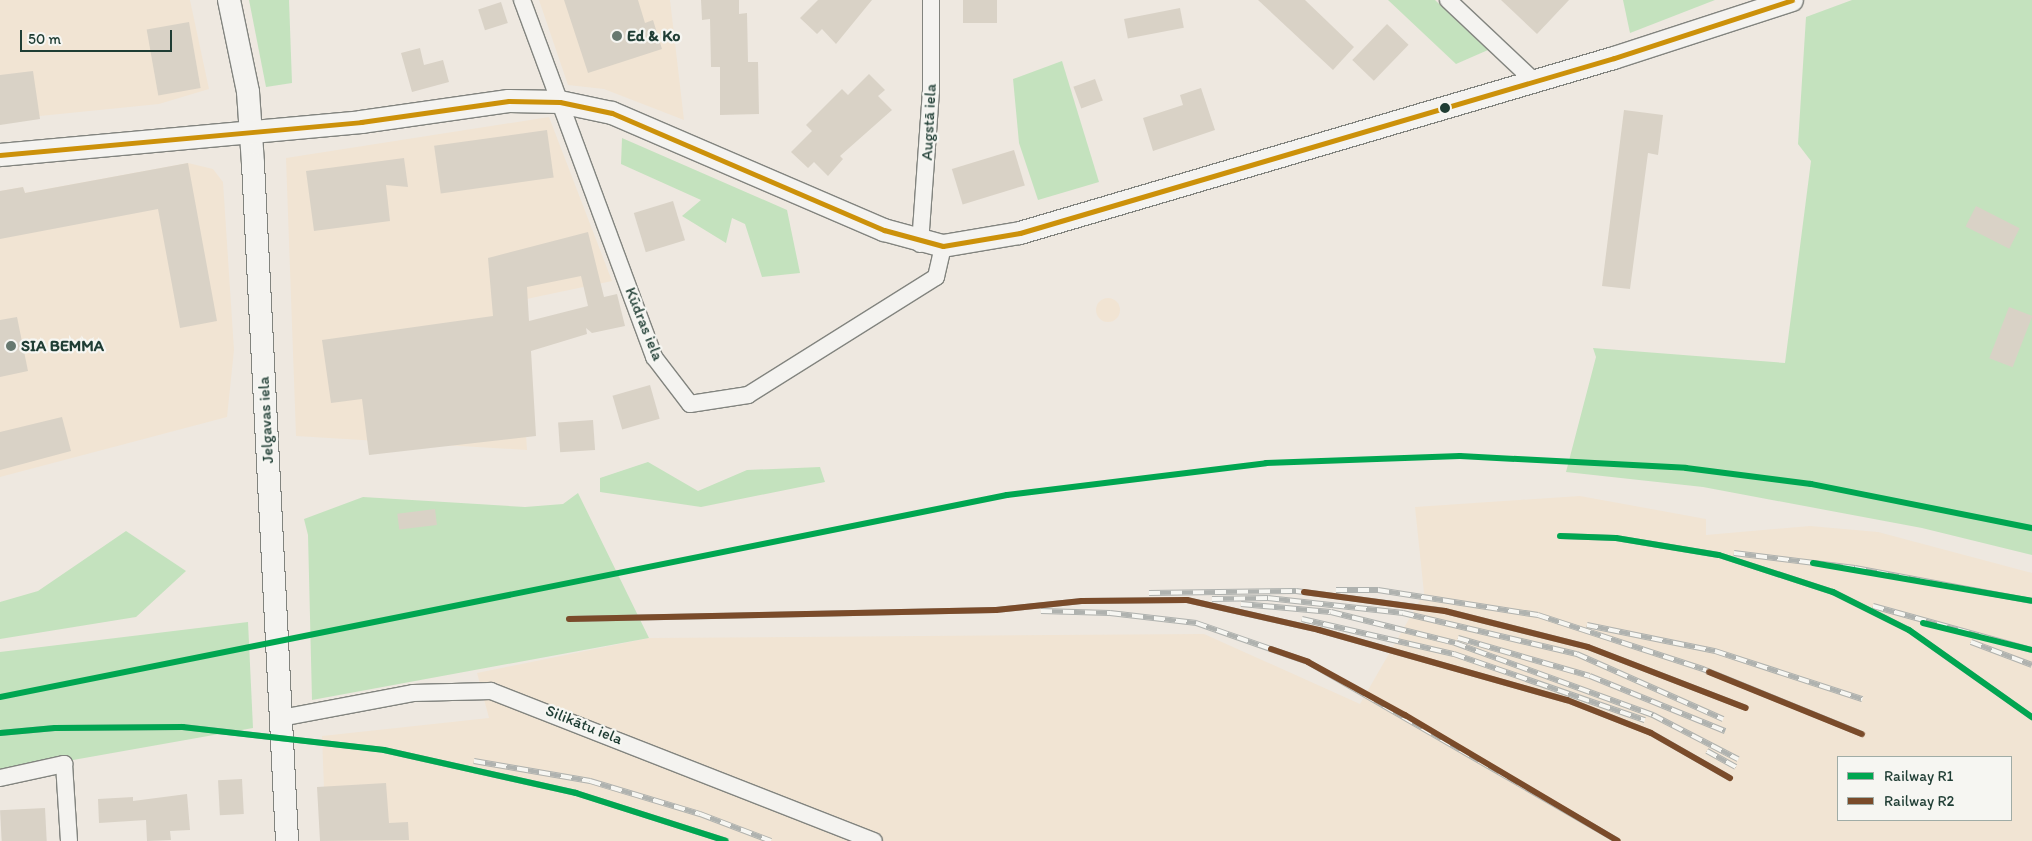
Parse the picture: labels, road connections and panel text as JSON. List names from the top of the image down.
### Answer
{
  "streets": {
    "street": [
      "Augstā iela",
      "Kūdras iela",
      "Jelgavas iela",
      "Silikātu iela"
    ]
  },
  "crossings": [
    ["Jelgavas iela", "Silikātu iela"]
  ],
  "places": ["Ed & Ko", "SIA BEMMA"],
  "lines": ["rail line R1", "rail line R2"],
  "legend": ["Railway R1", "Railway R2"],
  "scale_bar": "50 m"
}
